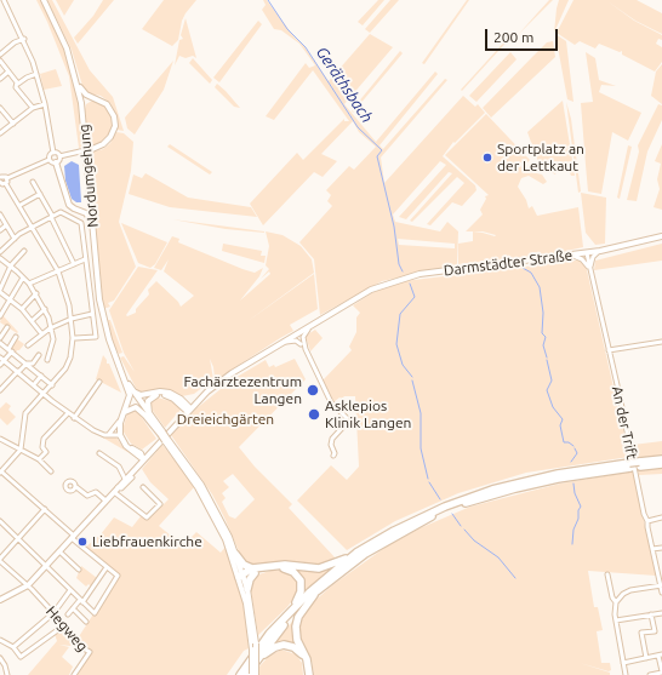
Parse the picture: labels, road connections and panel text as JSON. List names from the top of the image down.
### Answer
{
  "streets": {
    "main road": ["Nordumgehung", "Darmstädter Straße"],
    "street": ["An der Trift", "Hegweg"]
  },
  "crossings": [
    ["Darmstädter Straße", "An der Trift"],
    ["Darmstädter Straße", "Hegweg"]
  ],
  "water": ["Geräthsbach"],
  "parks": ["Dreieichgärten"],
  "places": [
    "Sportplatz an der Lettkaut",
    "Fachärztezentrum Langen",
    "Asklepios Klinik Langen",
    "Liebfrauenkirche"
  ],
  "scale_bar": "200 m"
}
